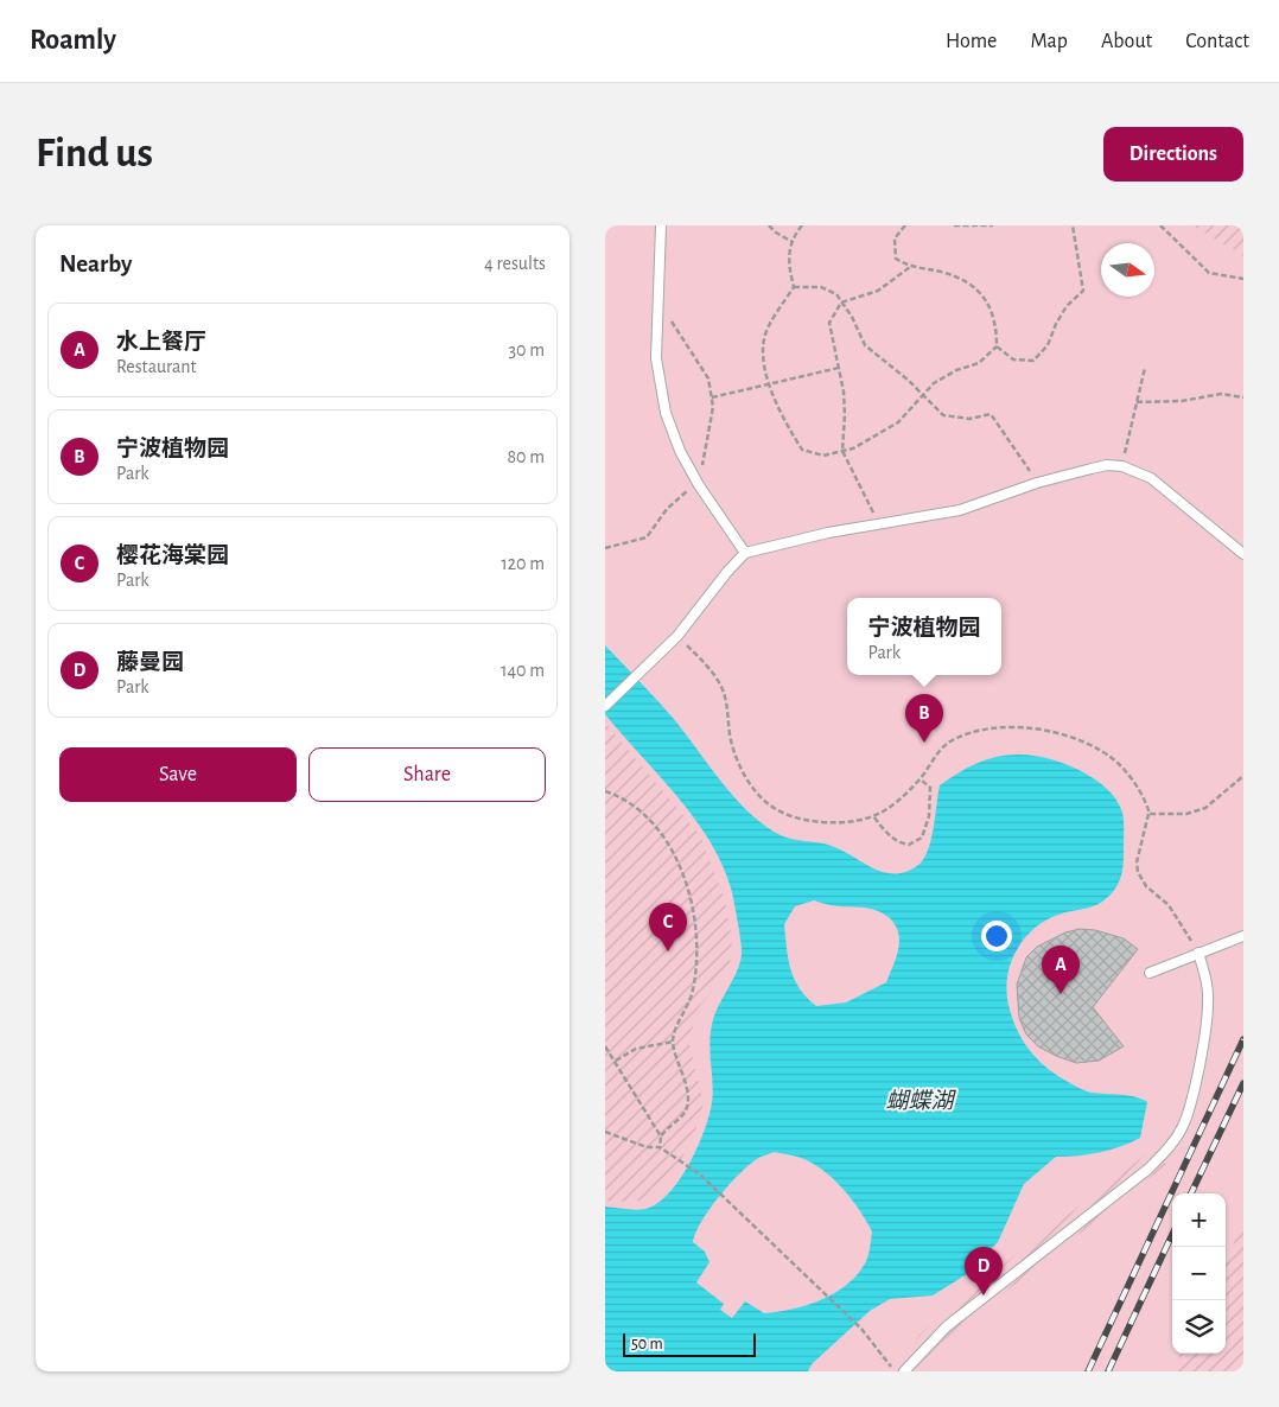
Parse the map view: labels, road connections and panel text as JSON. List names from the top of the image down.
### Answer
{
  "water": ["蝴蝶湖"],
  "scale_bar": "50 m",
  "north": "right",
  "page": {
    "header": "Roamly",
    "nav": [
      "Home",
      "Map",
      "About",
      "Contact"
    ],
    "buttons": [
      "Directions",
      ["Save", "Share"]
    ],
    "title": "Find us",
    "heading": ["Nearby", "4 results"],
    "list": [
      {
        "mark": "A",
        "name": "水上餐厅",
        "note": "Restaurant",
        "value": "30 m"
      },
      {
        "mark": "B",
        "name": "宁波植物园",
        "note": "Park",
        "value": "80 m"
      },
      {
        "mark": "C",
        "name": "樱花海棠园",
        "note": "Park",
        "value": "120 m"
      },
      {
        "mark": "D",
        "name": "藤曼园",
        "note": "Park",
        "value": "140 m"
      }
    ],
    "popup": ["宁波植物园", "Park"],
    "pins": [
      "B",
      "C",
      "A",
      "D"
    ],
    "map_buttons": ["+", "−"],
    "scale": "50 m"
  }
}
